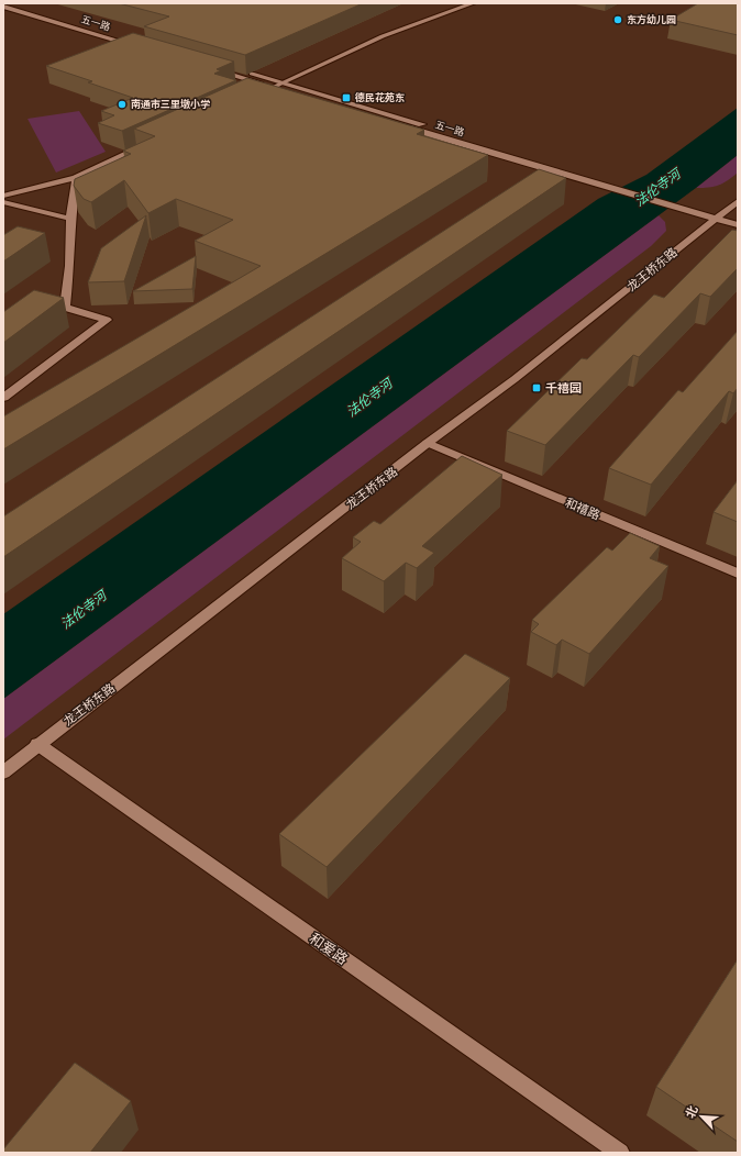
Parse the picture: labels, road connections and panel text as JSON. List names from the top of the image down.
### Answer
{
  "streets": {
    "main road": [
      "五一路",
      "龙王桥东路",
      "和禧路",
      "和爱路"
    ]
  },
  "crossings": [
    ["五一路", "龙王桥东路"],
    ["龙王桥东路", "和禧路"],
    ["龙王桥东路", "和爱路"]
  ],
  "water": ["法伦寺河"],
  "places": {
    "other": ["东方幼儿园", "南通市三里墩小学"],
    "transit": ["德民花苑东", "千禧园"]
  },
  "north": "top left"
}
